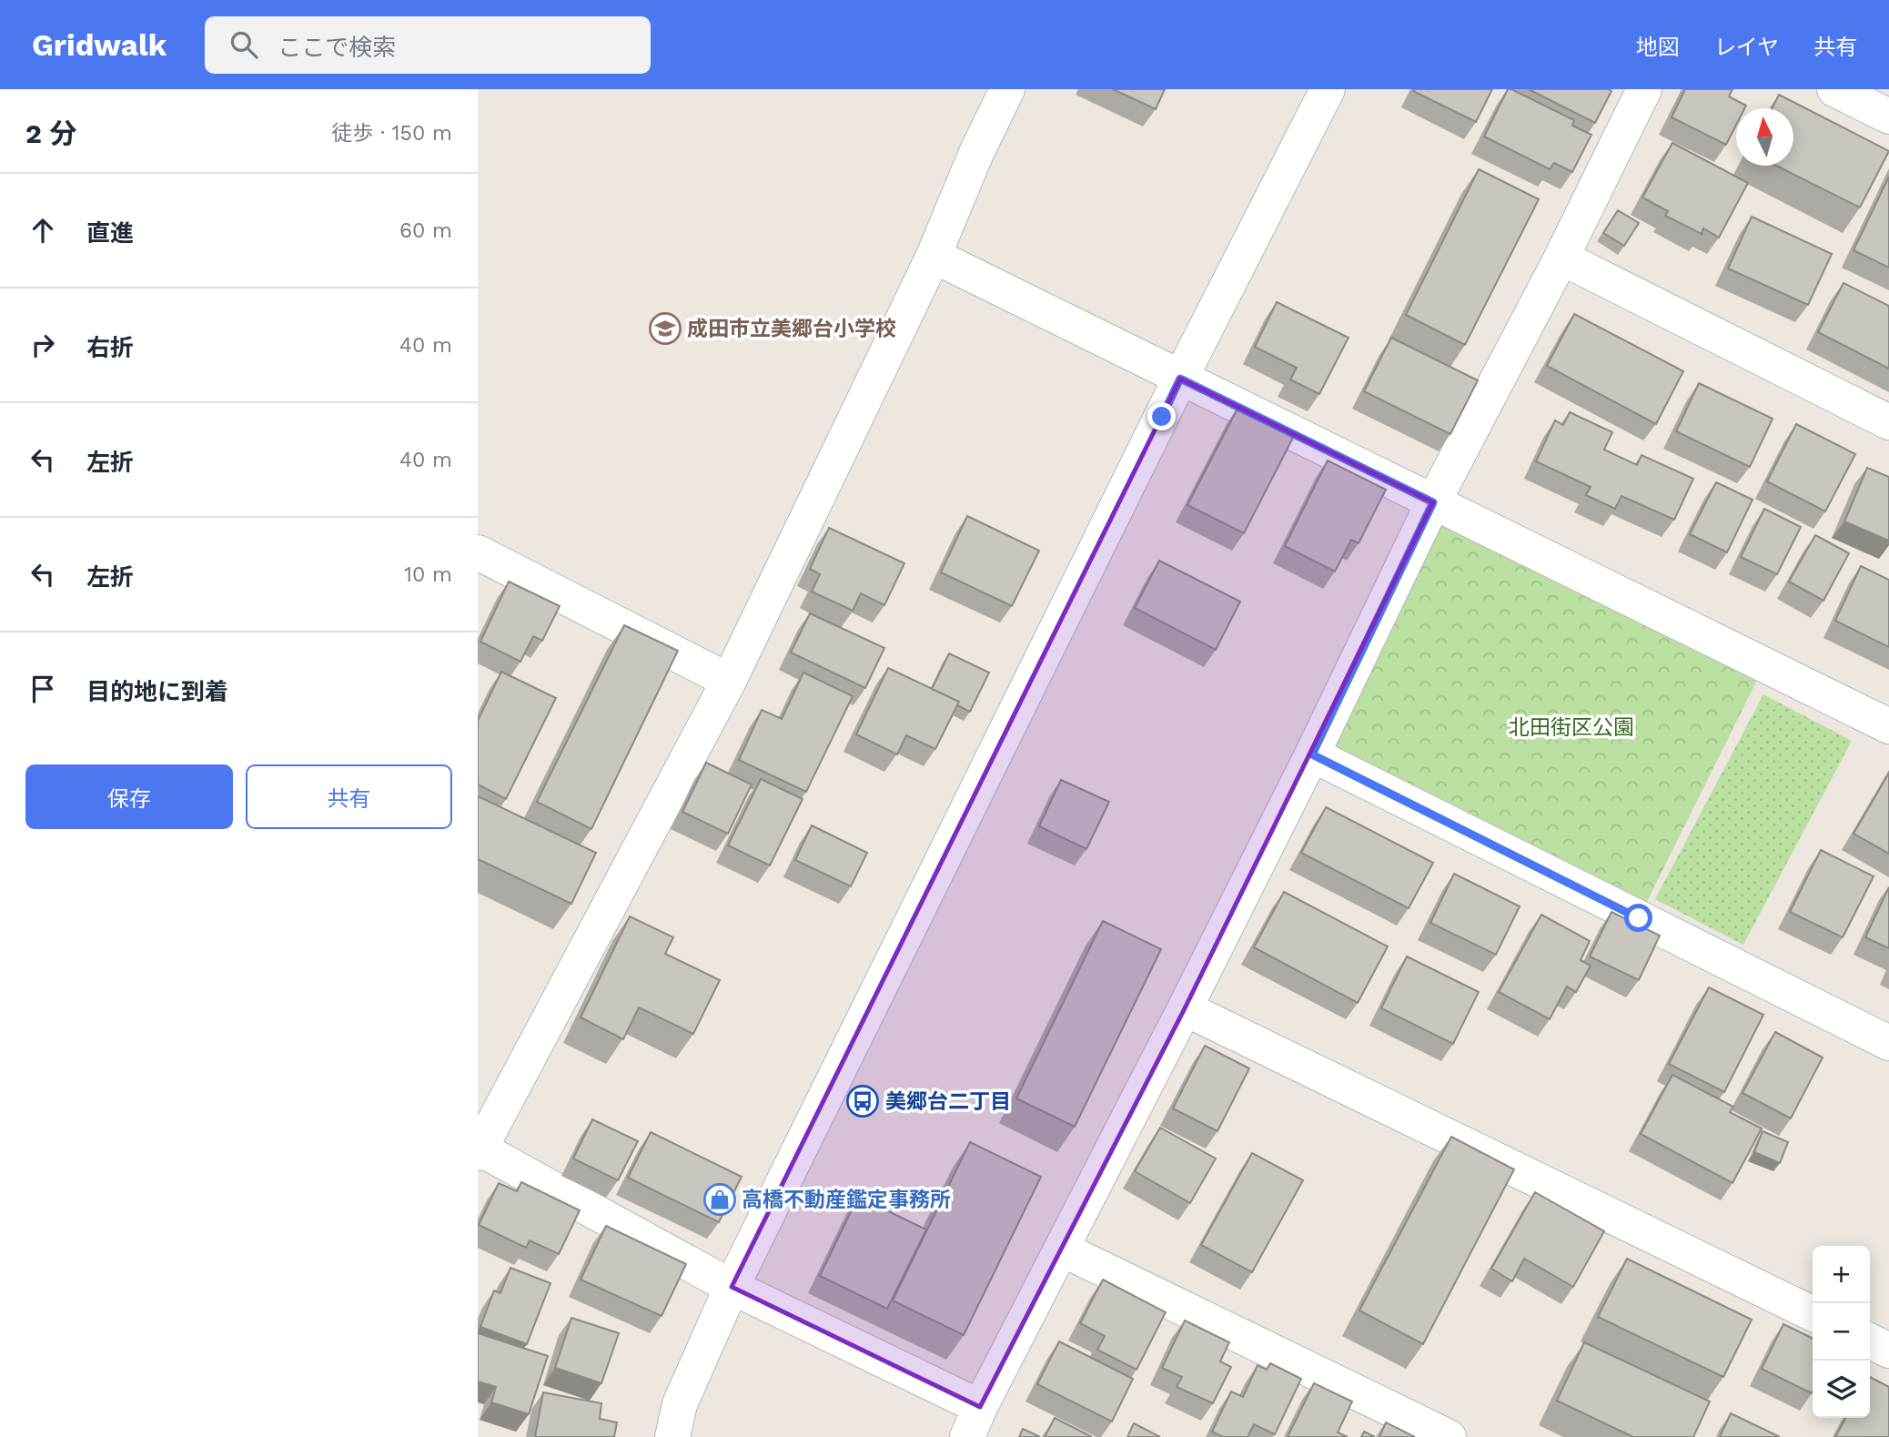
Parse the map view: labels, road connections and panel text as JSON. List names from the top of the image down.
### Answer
{
  "parks": ["北田街区公園"],
  "places": {
    "school or university": ["成田市立美郷台小学校"],
    "bus stop": ["美郷台二丁目"],
    "shop": ["高橋不動産鑑定事務所"]
  },
  "north": "top",
  "page": {
    "header": "Gridwalk",
    "search": "ここで検索",
    "nav": ["地図", "レイヤ", "共有"],
    "heading": ["2 分", "徒歩 · 150 m"],
    "list": [
      ["直進", "60 m"],
      ["右折", "40 m"],
      ["左折", "40 m"],
      ["左折", "10 m"],
      "目的地に到着"
    ],
    "buttons": ["保存", "共有"],
    "map_buttons": ["+", "−"]
  }
}
